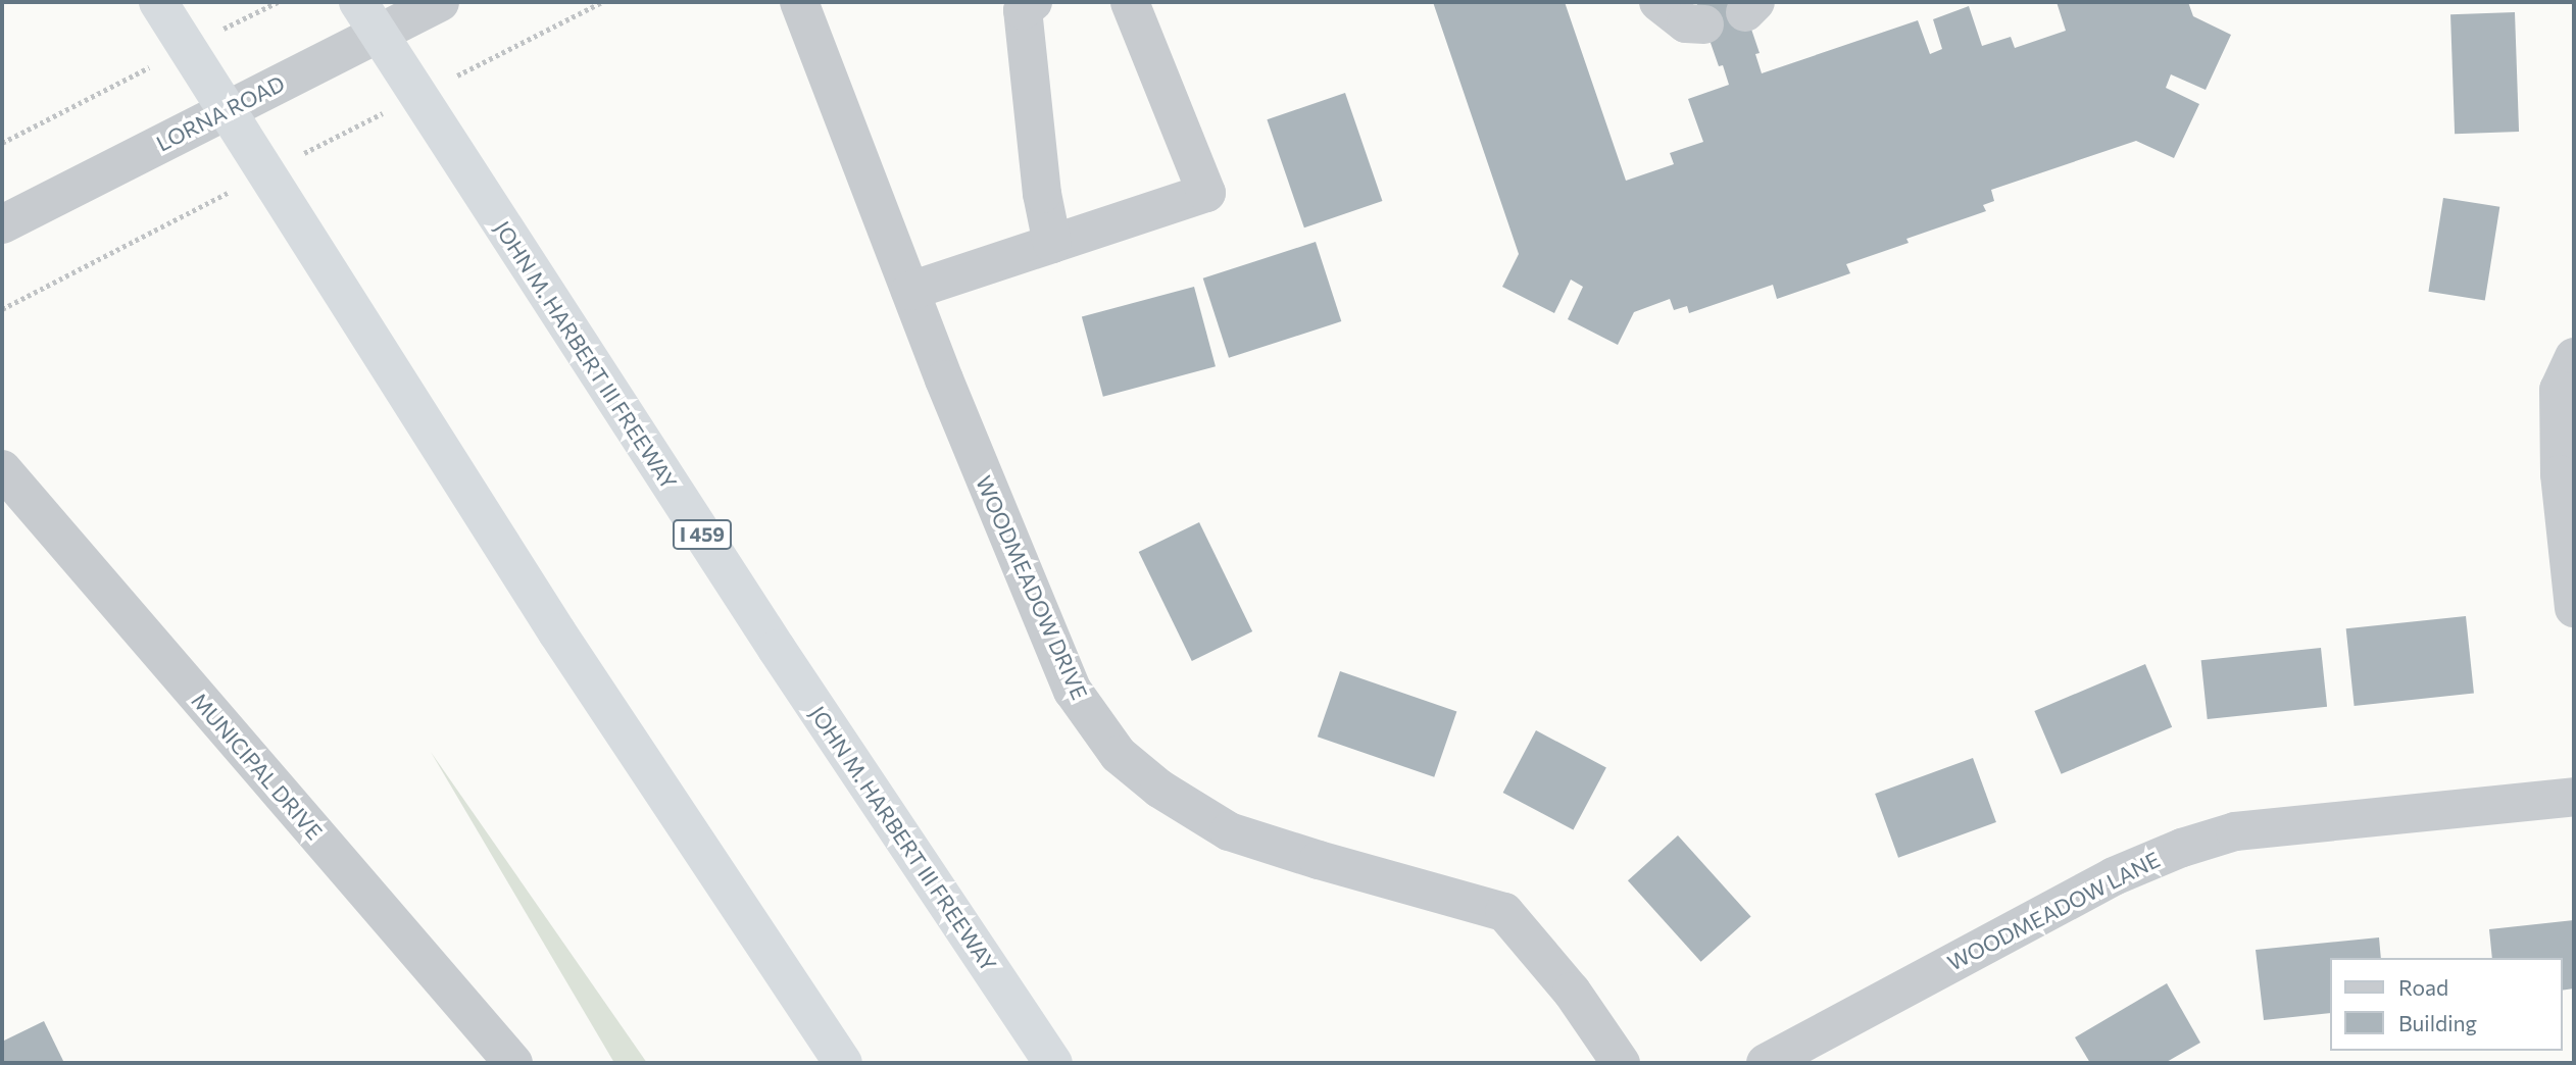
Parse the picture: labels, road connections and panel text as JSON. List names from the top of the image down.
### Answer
{
  "streets": {
    "highway": ["JOHN M. HARBERT III FREEWAY", "I 459"],
    "street": [
      "LORNA ROAD",
      "WOODMEADOW DRIVE",
      "MUNICIPAL DRIVE",
      "WOODMEADOW LANE"
    ]
  },
  "legend": ["Road", "Building"]
}
